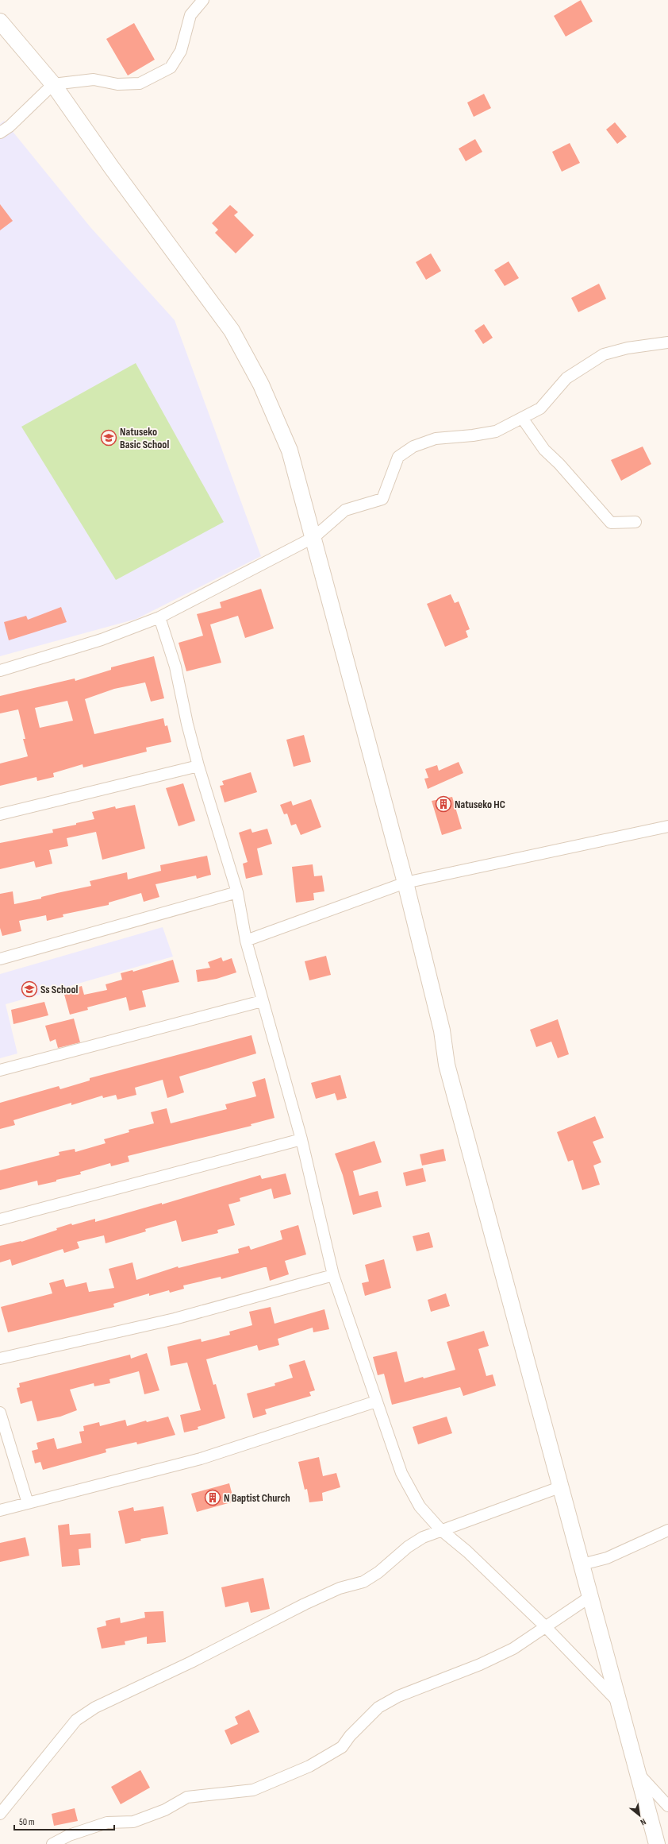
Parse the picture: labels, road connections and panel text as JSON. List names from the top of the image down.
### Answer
{
  "places": {
    "school or university": ["Natuseko Basic School", "Ss School"],
    "building": ["Natuseko HC", "N Baptist Church"]
  },
  "scale_bar": "50 m",
  "north": "bottom right"
}
